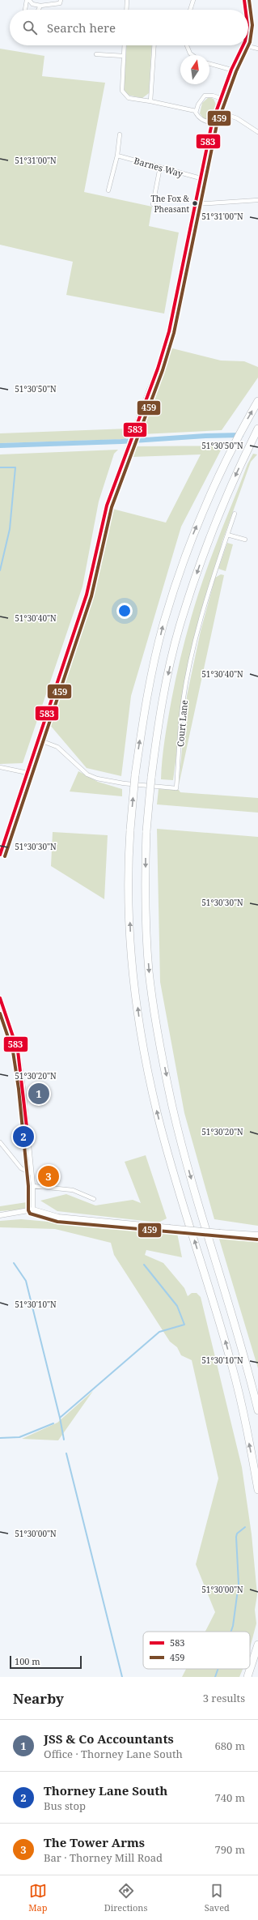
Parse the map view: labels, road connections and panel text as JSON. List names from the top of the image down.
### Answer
{
  "streets": {
    "street": ["Barnes Way", "Court Lane"]
  },
  "places": ["The Fox & Pheasant"],
  "lines": ["transit line 583", "transit line 459"],
  "legend": ["583", "459"],
  "scale_bar": "100 m",
  "north": "top",
  "page": {
    "search": "Search here",
    "pins": ["1", "2", "3"],
    "scale": "100 m",
    "heading": ["Nearby", "3 results"],
    "list": [
      {
        "mark": "1",
        "name": "JSS & Co Accountants",
        "note": "Office · Thorney Lane South",
        "value": "680 m"
      },
      {
        "mark": "2",
        "name": "Thorney Lane South",
        "note": "Bus stop",
        "value": "740 m"
      },
      {
        "mark": "3",
        "name": "The Tower Arms",
        "note": "Bar · Thorney Mill Road",
        "value": "790 m"
      }
    ],
    "nav": ["Map", "Directions", "Saved"]
  },
  "coordinates": [
    "51°31'00\"N",
    "51°30'50\"N",
    "51°30'40\"N",
    "51°30'30\"N",
    "51°30'20\"N",
    "51°30'10\"N",
    "51°30'00\"N"
  ]
}
